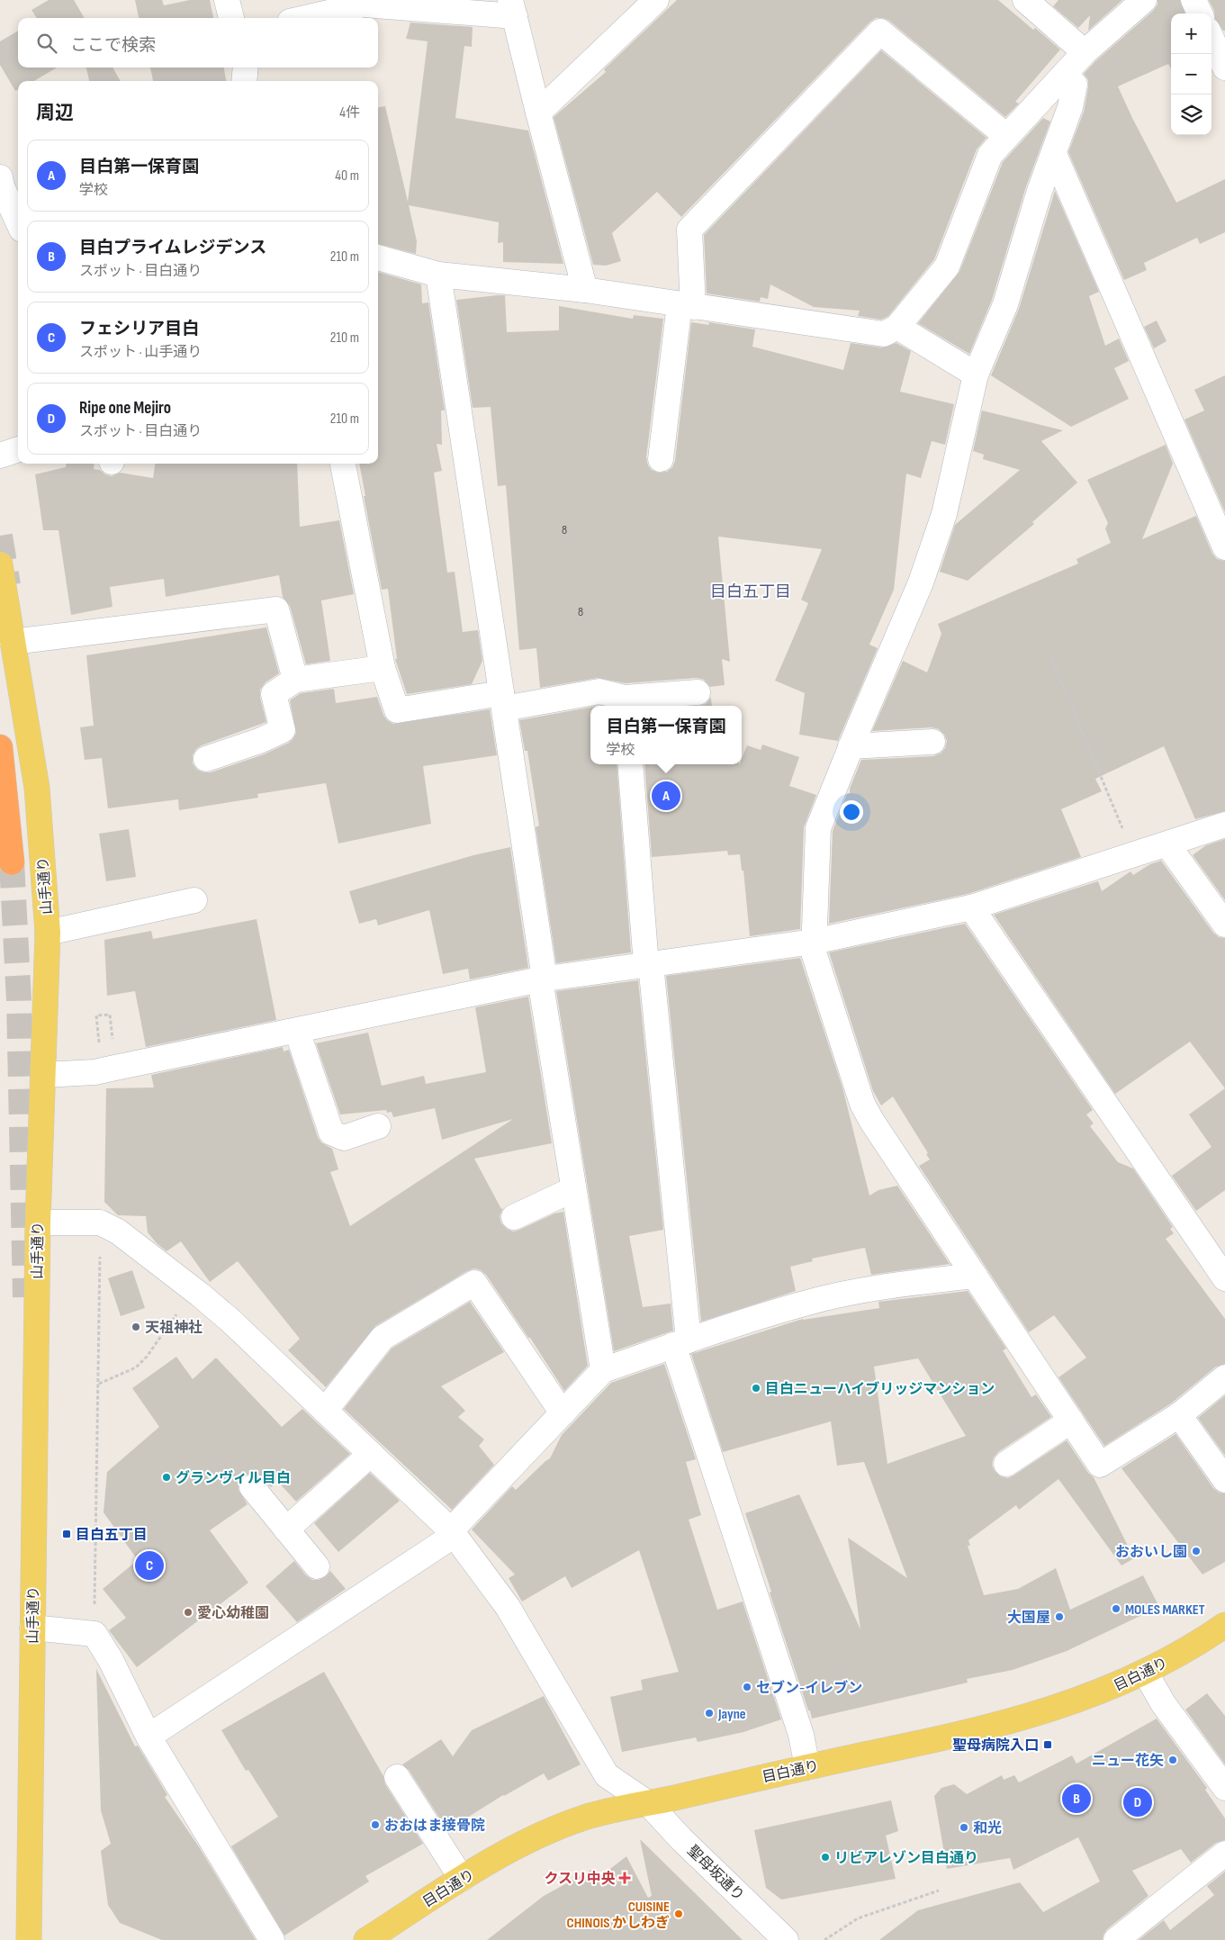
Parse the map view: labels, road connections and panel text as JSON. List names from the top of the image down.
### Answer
{
  "streets": {
    "main road": ["山手通り", "目白通り"],
    "street": ["聖母坂通り"]
  },
  "crossings": [
    ["目白通り", "聖母坂通り"]
  ],
  "districts": ["目白五丁目"],
  "places": {
    "other": [
      "天祖神社",
      "目白ニューハイブリッジマンション",
      "グランヴィル目白",
      "おおいし園",
      "MOLES MARKET",
      "愛心幼稚園",
      "大国屋",
      "セブン-イレブン",
      "Jayne",
      "ニュー花矢",
      "おおはま接骨院",
      "和光",
      "リビアレゾン目白通り",
      "CUISINE CHINOIS かしわぎ"
    ],
    "transit": ["目白五丁目", "聖母病院入口"],
    "health": ["クスリ中央"]
  },
  "house_numbers": ["8", "8"],
  "page": {
    "map_buttons": ["+", "−"],
    "search": "ここで検索",
    "heading": ["周辺", "4件"],
    "list": [
      {
        "mark": "A",
        "name": "目白第一保育園",
        "note": "学校",
        "value": "40 m"
      },
      {
        "mark": "B",
        "name": "目白プライムレジデンス",
        "note": "スポット · 目白通り",
        "value": "210 m"
      },
      {
        "mark": "C",
        "name": "フェシリア目白",
        "note": "スポット · 山手通り",
        "value": "210 m"
      },
      {
        "mark": "D",
        "name": "Ripe one Mejiro",
        "note": "スポット · 目白通り",
        "value": "210 m"
      }
    ],
    "popup": ["目白第一保育園", "学校"],
    "pins": [
      "A",
      "C",
      "B",
      "D"
    ]
  }
}
